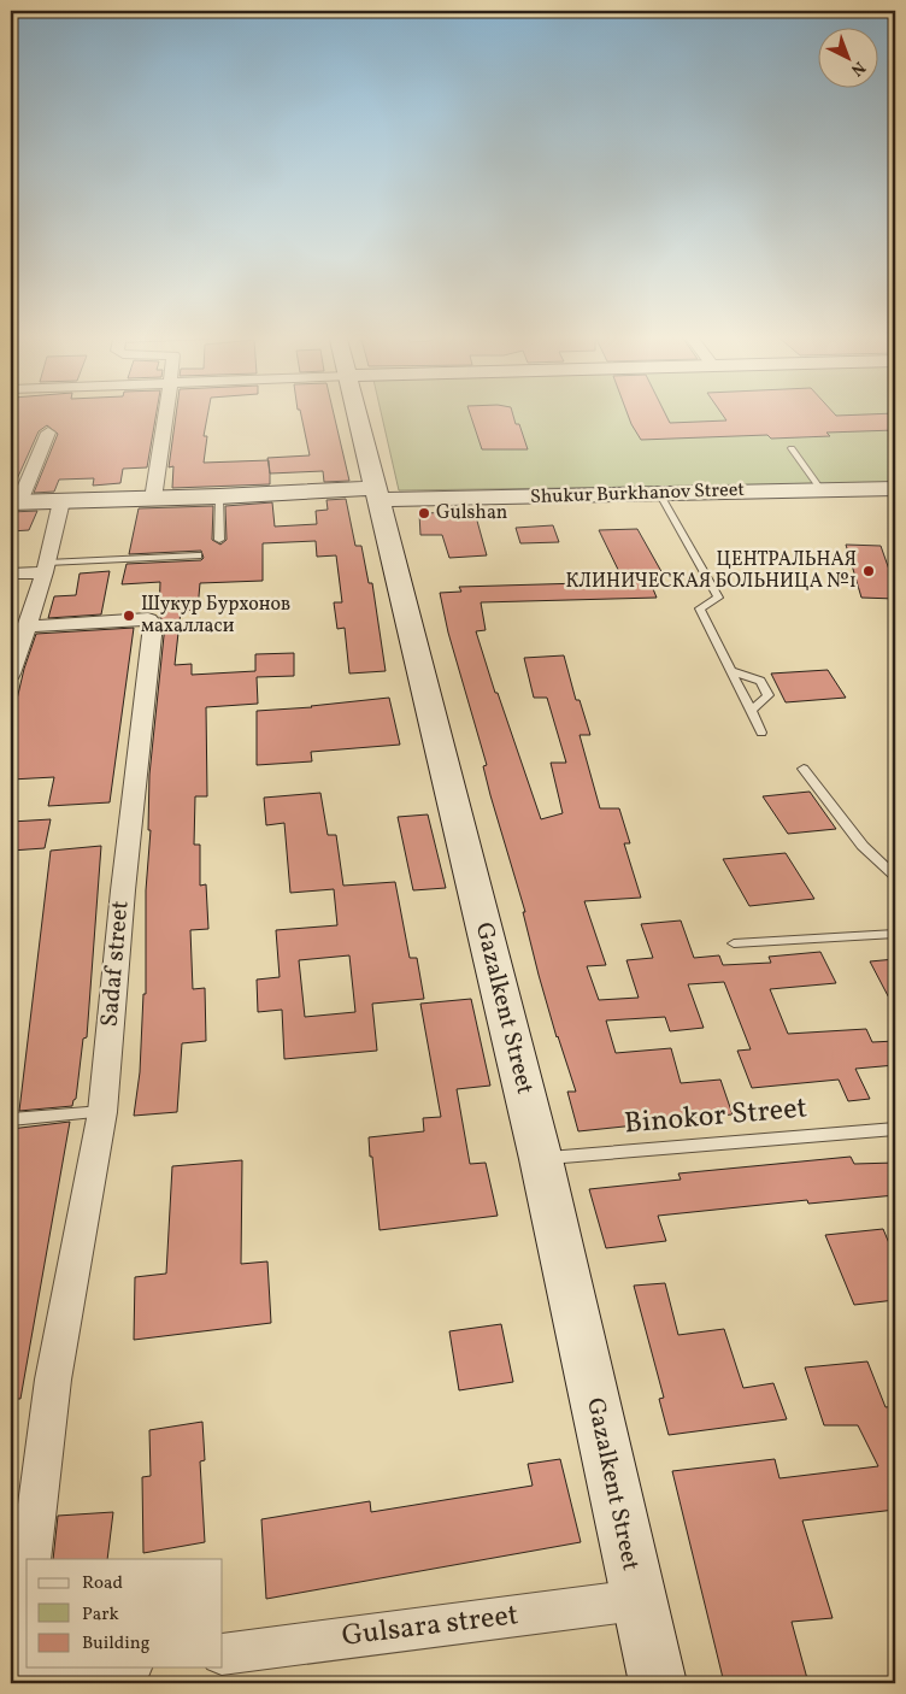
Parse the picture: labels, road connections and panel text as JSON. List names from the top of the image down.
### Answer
{
  "streets": {
    "street": [
      "Shukur Burkhanov Street",
      "Sadaf street",
      "Gazalkent Street",
      "Gulsara street"
    ],
    "lane": ["Binokor Street"]
  },
  "crossings": [
    ["Shukur Burkhanov Street", "Gazalkent Street"],
    ["Gazalkent Street", "Binokor Street"],
    ["Gazalkent Street", "Gulsara street"]
  ],
  "places": ["Gulshan", "ЦЕНТРАЛЬНАЯ КЛИНИЧЕСКАЯ БОЛЬНИЦА №1", "Шукур Бурхонов махалласи"],
  "legend": ["Road", "Park", "Building"],
  "north": "bottom right"
}
